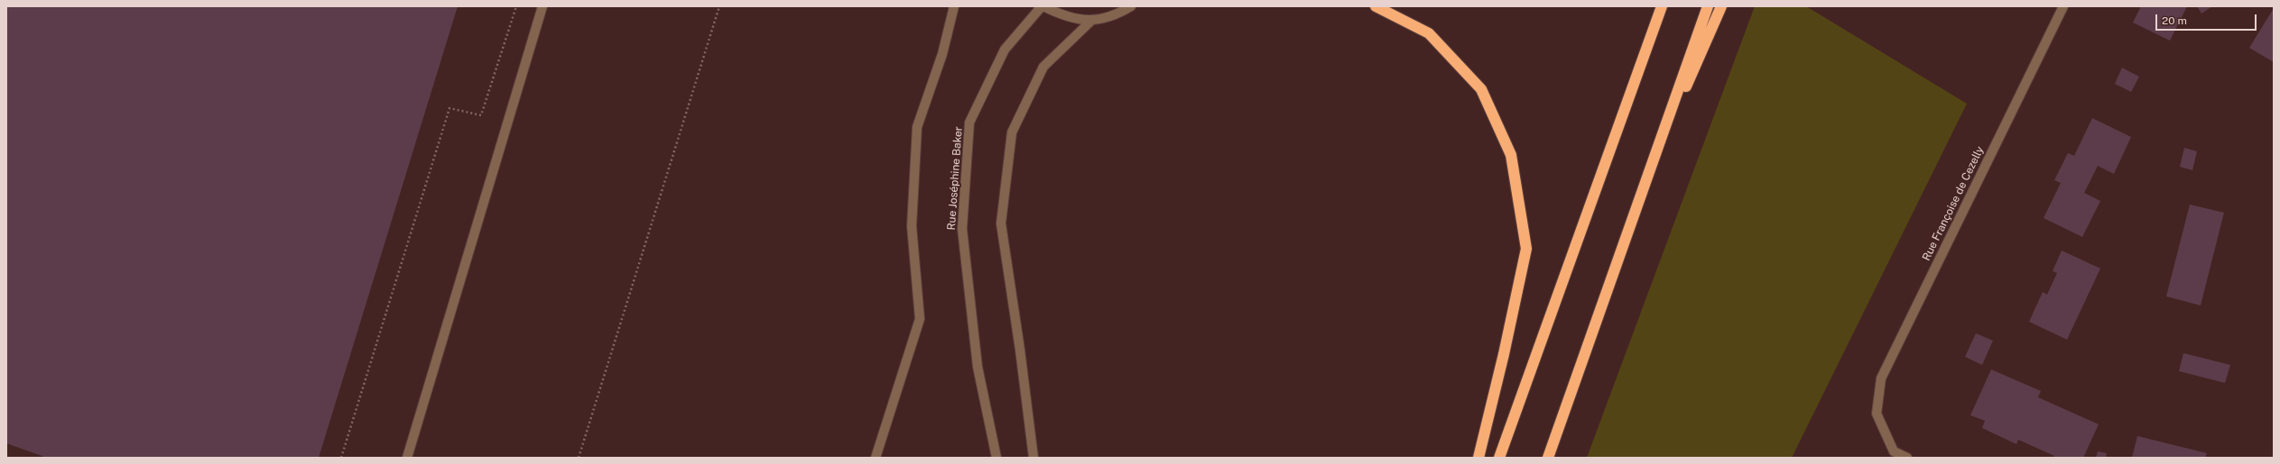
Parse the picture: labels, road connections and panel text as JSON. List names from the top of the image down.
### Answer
{
  "streets": {
    "street": ["Rue Joséphine Baker", "Rue Françoise de Cezelly"]
  },
  "scale_bar": "20 m"
}
